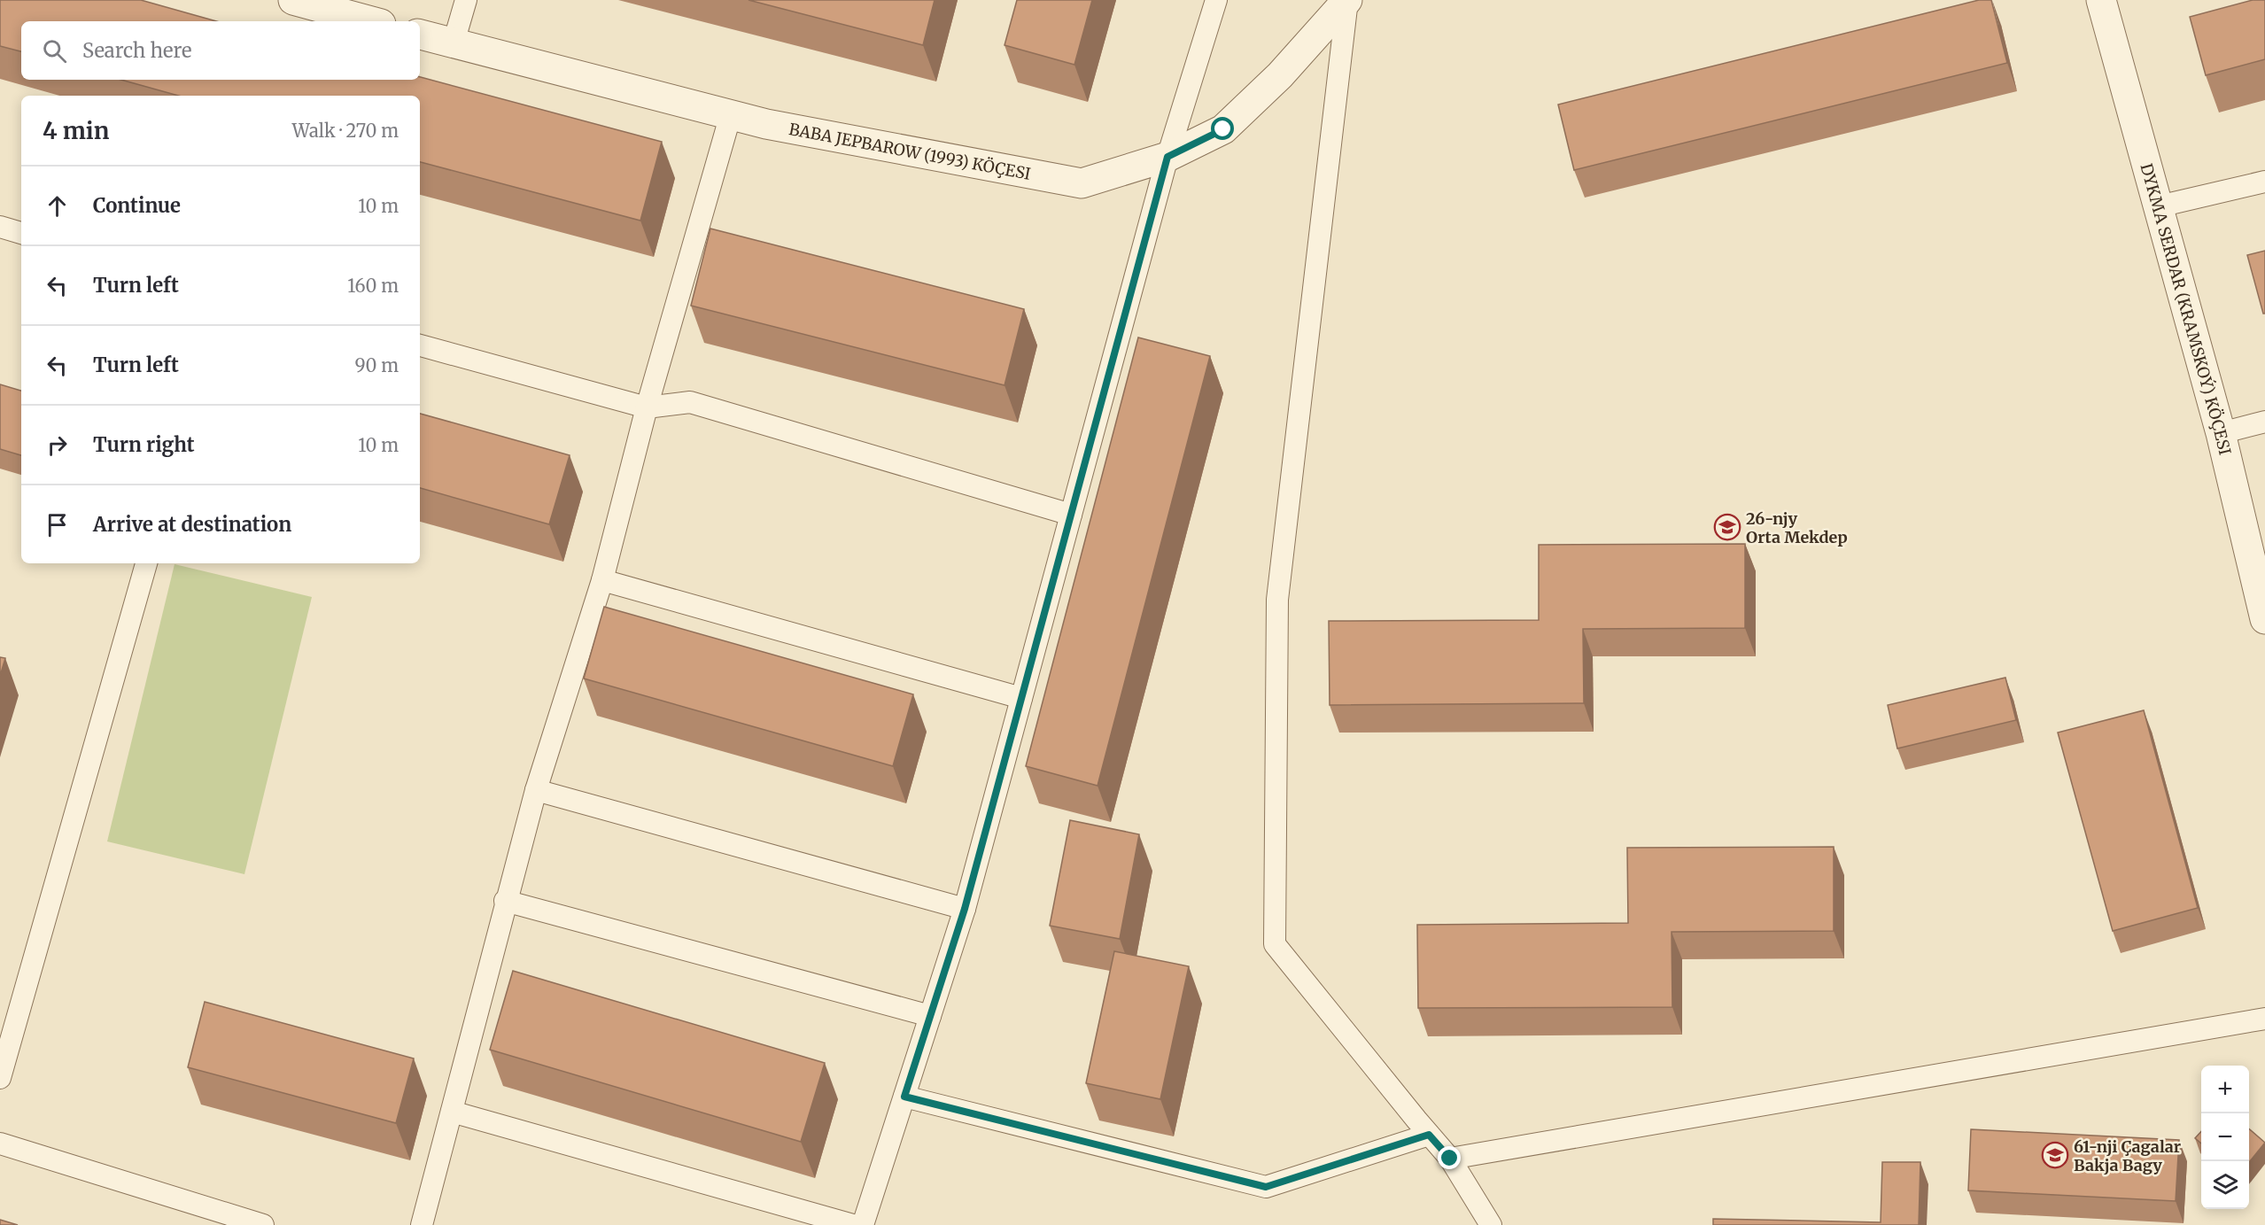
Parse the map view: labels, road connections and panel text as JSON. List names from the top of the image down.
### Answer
{
  "streets": {
    "street": ["BABA JEPBAROW (1993) KÖÇESI", "DYKMA SERDAR (KRAMSKOÝ) KÖÇESI"]
  },
  "places": {
    "school or university": ["26-njy Orta Mekdep", "61-nji Çagalar Bakja Bagy"]
  },
  "page": {
    "search": "Search here",
    "heading": ["4 min", "Walk · 270 m"],
    "list": [
      ["Continue", "10 m"],
      ["Turn left", "160 m"],
      ["Turn left", "90 m"],
      ["Turn right", "10 m"],
      "Arrive at destination"
    ],
    "map_buttons": ["+", "−"]
  }
}
